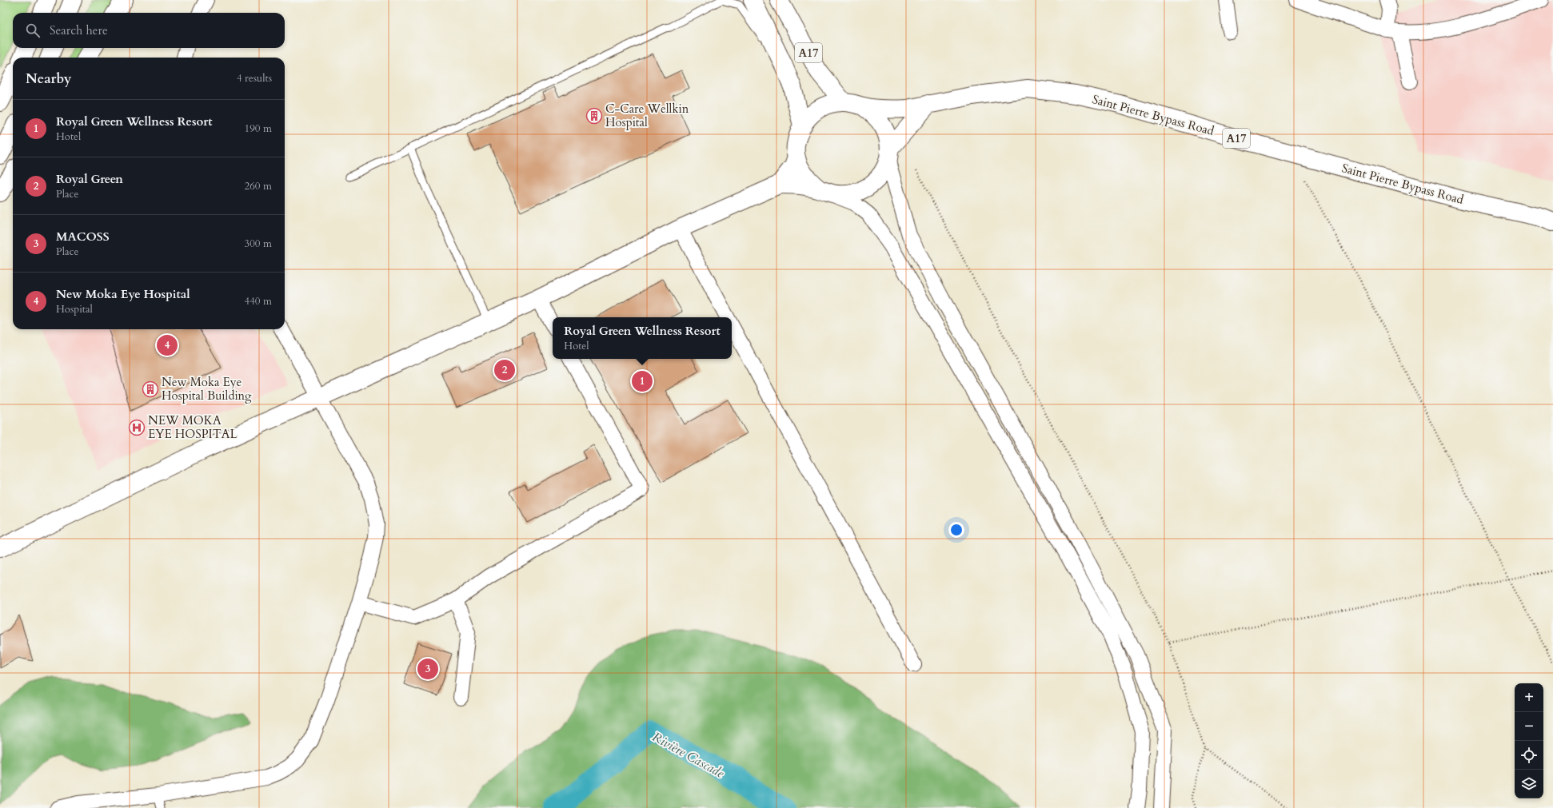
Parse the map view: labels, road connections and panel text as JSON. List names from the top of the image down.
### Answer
{
  "streets": {
    "main road": ["A17", "Saint Pierre Bypass Road"]
  },
  "crossings": [
    ["A17", "Saint Pierre Bypass Road"]
  ],
  "water": ["Rivière Cascade"],
  "places": {
    "building": ["C-Care Wellkin Hospital", "New Moka Eye Hospital Building"],
    "hospital": ["NEW MOKA EYE HOSPITAL"]
  },
  "page": {
    "search": "Search here",
    "heading": ["Nearby", "4 results"],
    "list": [
      {
        "mark": "1",
        "name": "Royal Green Wellness Resort",
        "note": "Hotel",
        "value": "190 m"
      },
      {
        "mark": "2",
        "name": "Royal Green",
        "note": "Place",
        "value": "260 m"
      },
      {
        "mark": "3",
        "name": "MACOSS",
        "note": "Place",
        "value": "300 m"
      },
      {
        "mark": "4",
        "name": "New Moka Eye Hospital",
        "note": "Hospital",
        "value": "440 m"
      }
    ],
    "popup": ["Royal Green Wellness Resort", "Hotel"],
    "pins": [
      "4",
      "2",
      "1",
      "3"
    ],
    "map_buttons": ["+", "−"]
  }
}
